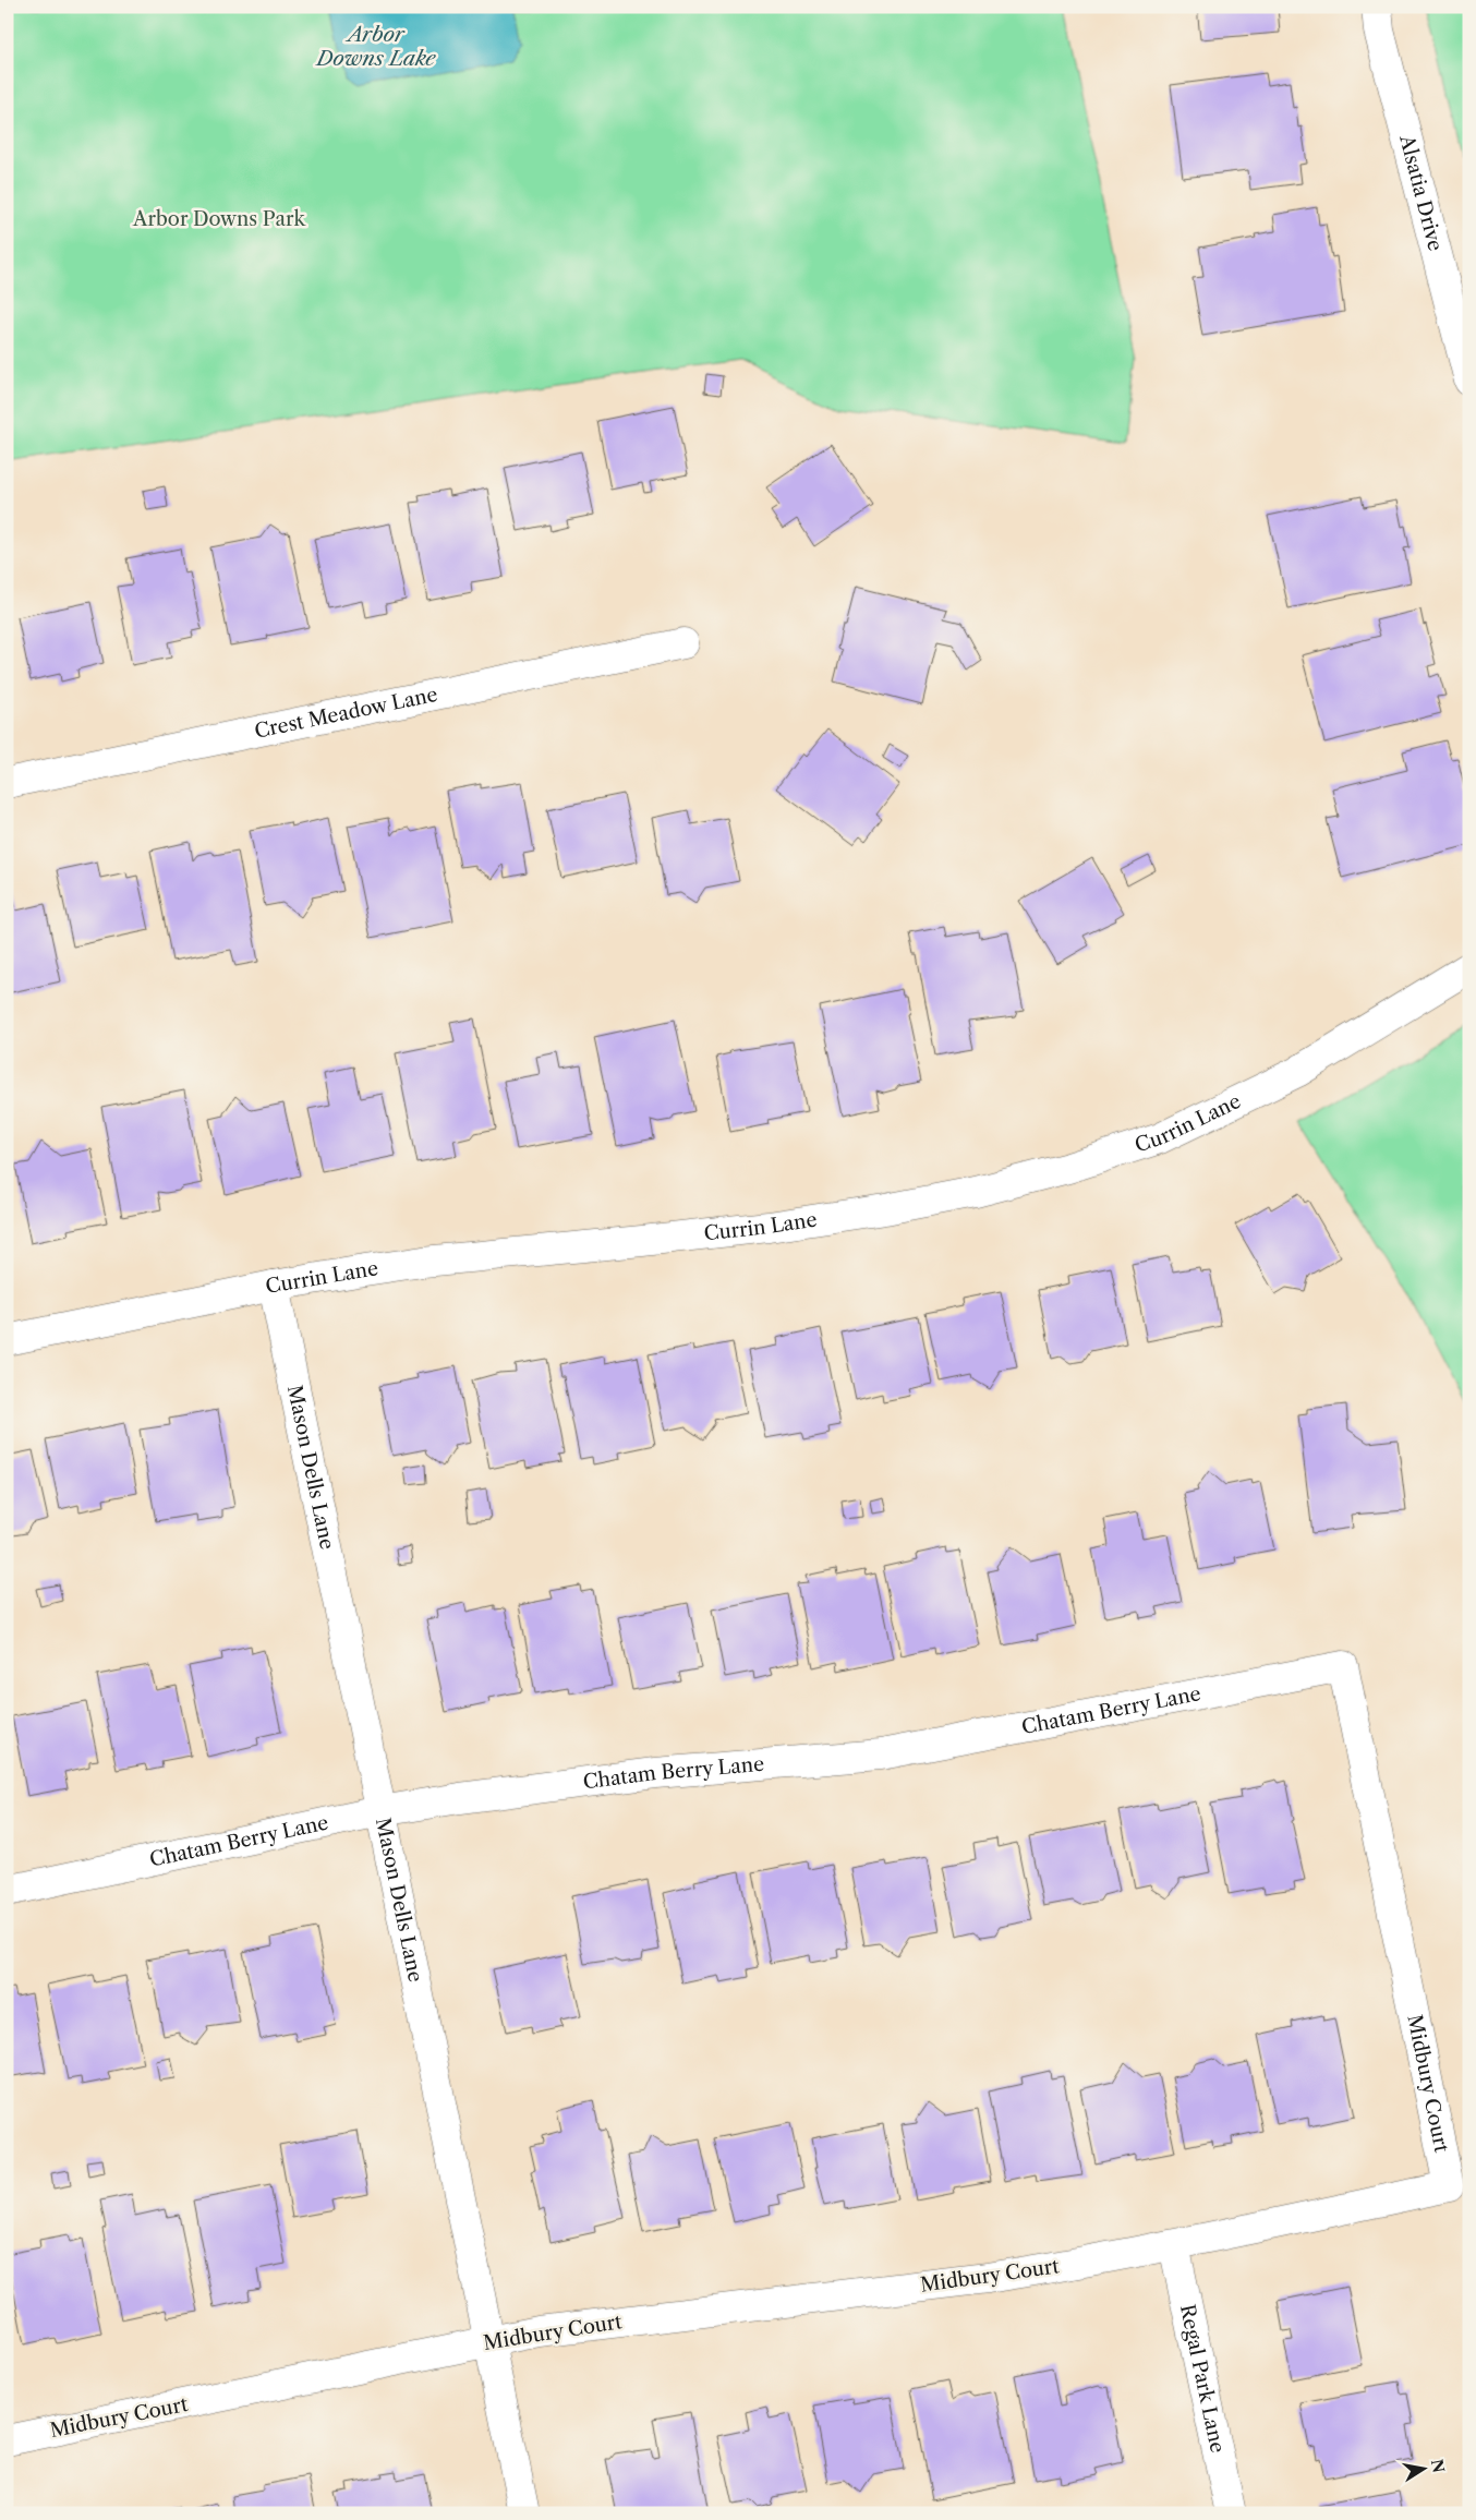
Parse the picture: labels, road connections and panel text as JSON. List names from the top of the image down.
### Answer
{
  "streets": {
    "street": [
      "Alsatia Drive",
      "Crest Meadow Lane",
      "Currin Lane",
      "Mason Dells Lane",
      "Chatam Berry Lane",
      "Midbury Court",
      "Regal Park Lane"
    ]
  },
  "crossings": [
    ["Currin Lane", "Mason Dells Lane"],
    ["Mason Dells Lane", "Chatam Berry Lane"],
    ["Mason Dells Lane", "Midbury Court"],
    ["Chatam Berry Lane", "Midbury Court"],
    ["Midbury Court", "Regal Park Lane"]
  ],
  "water": ["Arbor Downs Lake"],
  "parks": ["Arbor Downs Park"],
  "north": "right"
}
